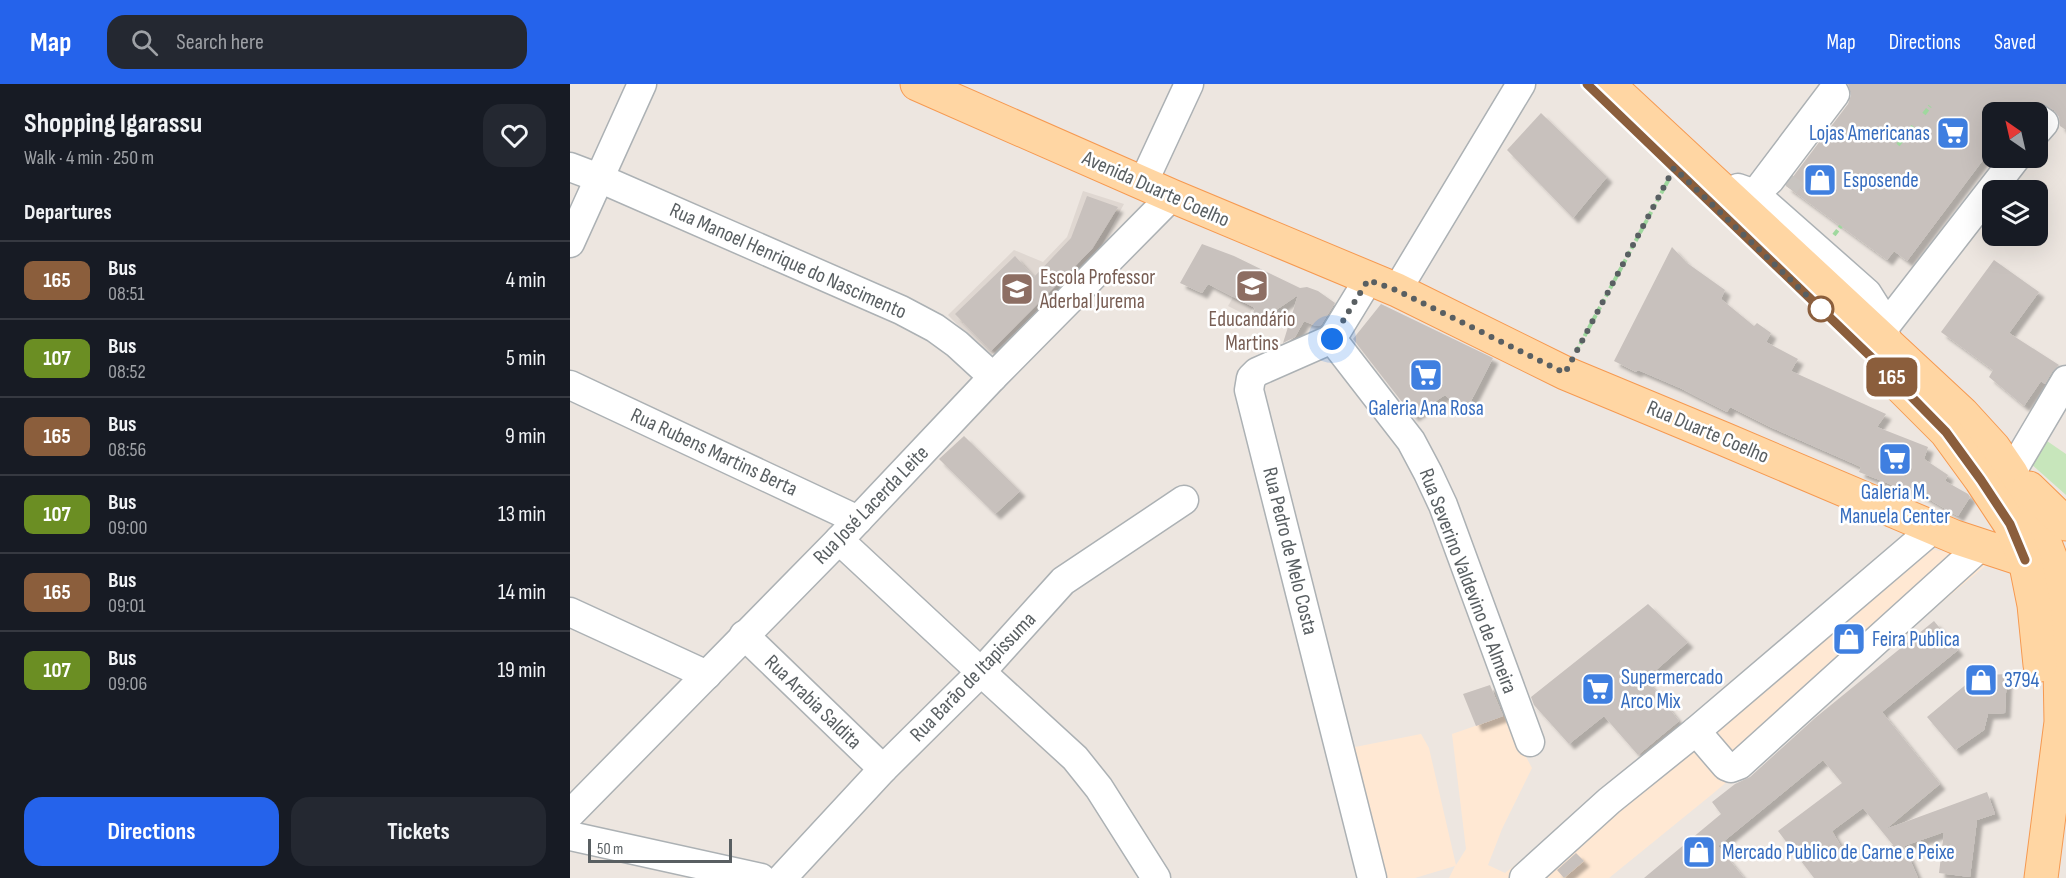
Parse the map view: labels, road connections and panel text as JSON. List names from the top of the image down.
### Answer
{
  "streets": {
    "main road": ["Avenida Duarte Coelho", "Rua Duarte Coelho"],
    "street": [
      "Rua Manoel Henrique do Nascimento",
      "Rua Rubens Martins Berta",
      "Rua José Lacerda Leite",
      "Rua Pedro de Melo Costa",
      "Rua Severino Valdevino de Almeira",
      "Rua Barão de Itapissuma",
      "Rua Arabia Saldita"
    ]
  },
  "crossings": [
    ["Avenida Duarte Coelho", "Rua Duarte Coelho"],
    ["Avenida Duarte Coelho", "Rua José Lacerda Leite"],
    ["Rua Manoel Henrique do Nascimento", "Rua José Lacerda Leite"],
    ["Rua Rubens Martins Berta", "Rua José Lacerda Leite"],
    ["Rua Rubens Martins Berta", "Rua Barão de Itapissuma"],
    ["Rua José Lacerda Leite", "Rua Arabia Saldita"],
    ["Rua Pedro de Melo Costa", "Rua Severino Valdevino de Almeira"],
    ["Rua Barão de Itapissuma", "Rua Arabia Saldita"]
  ],
  "places": {
    "supermarket": [
      "Lojas Americanas",
      "Galeria Ana Rosa",
      "Galeria M. Manuela Center",
      "Supermercado Arco Mix"
    ],
    "shop": [
      "Esposende",
      "Feira Publica",
      "3794",
      "Mercado Publico de Carne e Peixe"
    ],
    "school or university": ["Educandário Martins", "Escola Professor Aderbal Jurema"]
  },
  "lines": ["bus line 165"],
  "scale_bar": "50 m",
  "north": "top left",
  "page": {
    "header": "Map",
    "search": "Search here",
    "nav": ["Map", "Directions", "Saved"],
    "heading": [
      ["Shopping Igarassu", "Walk · 4 min · 250 m"],
      "Departures"
    ],
    "on_map": "165",
    "list": [
      {
        "mark": "165",
        "name": "Bus",
        "note": "08:51",
        "value": "4 min"
      },
      {
        "mark": "107",
        "name": "Bus",
        "note": "08:52",
        "value": "5 min"
      },
      {
        "mark": "165",
        "name": "Bus",
        "note": "08:56",
        "value": "9 min"
      },
      {
        "mark": "107",
        "name": "Bus",
        "note": "09:00",
        "value": "13 min"
      },
      {
        "mark": "165",
        "name": "Bus",
        "note": "09:01",
        "value": "14 min"
      },
      {
        "mark": "107",
        "name": "Bus",
        "note": "09:06",
        "value": "19 min"
      }
    ],
    "buttons": ["Directions", "Tickets"],
    "scale": "50 m"
  }
}
